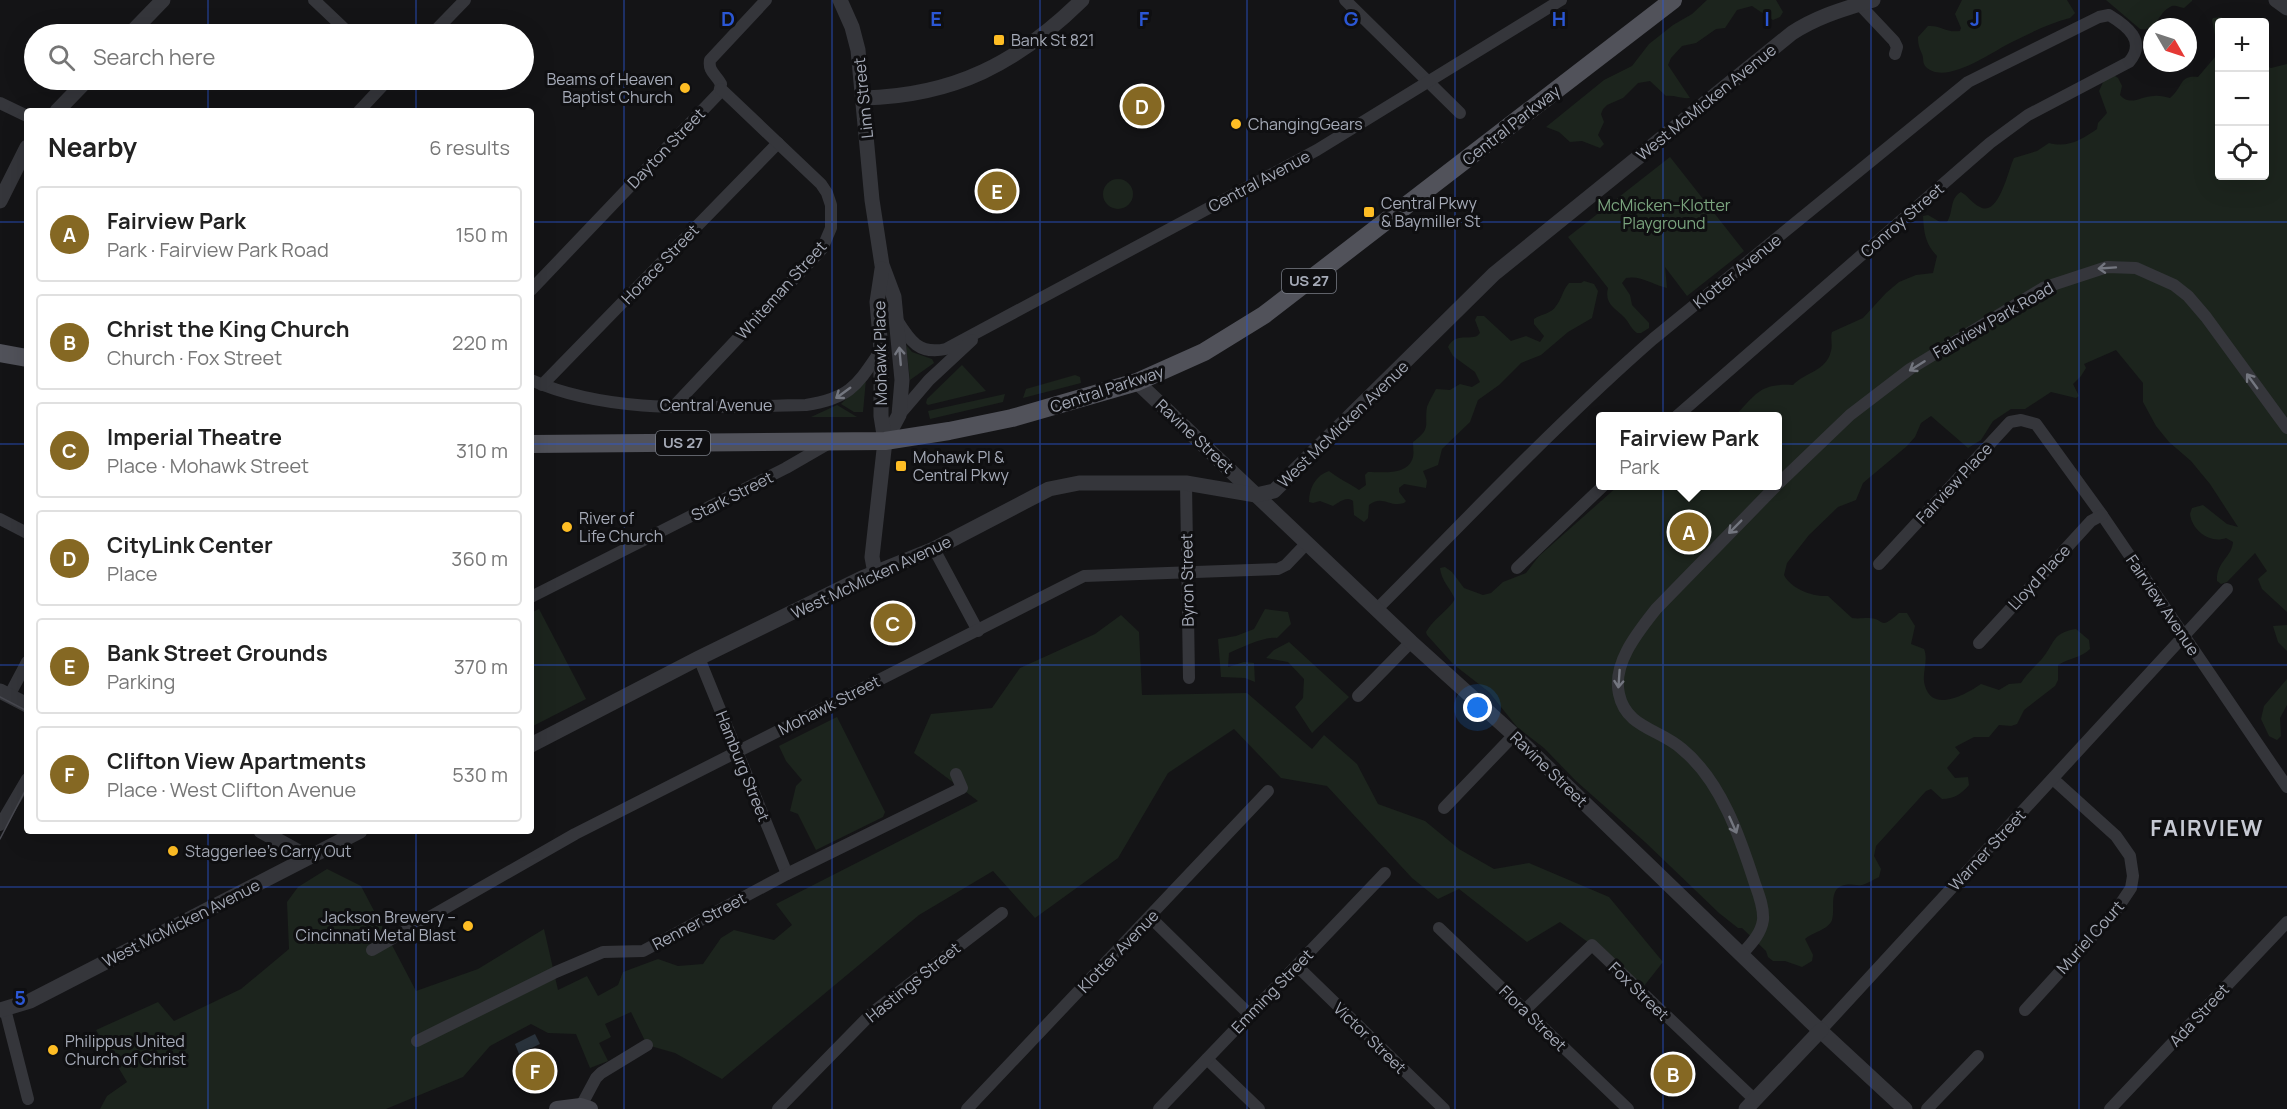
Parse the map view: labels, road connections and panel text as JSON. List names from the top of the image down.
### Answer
{
  "streets": {
    "main road": ["Central Parkway", "US 27"],
    "street": [
      "Linn Street",
      "West McMicken Avenue",
      "Dayton Street",
      "Central Avenue",
      "Conroy Street",
      "Horace Street",
      "Klotter Avenue",
      "Whiteman Street",
      "Fairview Park Road",
      "Mohawk Place",
      "Ravine Street",
      "Fairview Place",
      "Stark Street",
      "Lloyd Place",
      "Byron Street",
      "Fairview Avenue",
      "Mohawk Street",
      "Hamburg Street",
      "Warner Street",
      "Renner Street",
      "Muriel Court",
      "Hastings Street",
      "Emming Street",
      "Fox Street",
      "Ada Street",
      "Flora Street",
      "Victor Street"
    ]
  },
  "crossings": [
    ["Linn Street", "Mohawk Place"],
    ["West McMicken Avenue", "Mohawk Place"],
    ["West McMicken Avenue", "Ravine Street"],
    ["West McMicken Avenue", "Byron Street"],
    ["West McMicken Avenue", "Hamburg Street"],
    ["Central Parkway", "Mohawk Place"],
    ["Central Parkway", "Ravine Street"],
    ["Central Parkway", "Stark Street"],
    ["Dayton Street", "Whiteman Street"],
    ["Central Avenue", "Horace Street"],
    ["Central Avenue", "Whiteman Street"],
    ["Central Avenue", "Mohawk Place"],
    ["Conroy Street", "Klotter Avenue"],
    ["Horace Street", "Whiteman Street"],
    ["Klotter Avenue", "Ravine Street"],
    ["Fairview Park Road", "Ravine Street"],
    ["Ravine Street", "Mohawk Street"],
    ["Ravine Street", "Warner Street"],
    ["Fairview Place", "Fairview Avenue"],
    ["Lloyd Place", "Fairview Avenue"],
    ["Byron Street", "Mohawk Street"],
    ["Fairview Avenue", "Warner Street"],
    ["Mohawk Street", "Hamburg Street"],
    ["Hamburg Street", "Renner Street"],
    ["Warner Street", "Muriel Court"],
    ["Warner Street", "Fox Street"],
    ["Emming Street", "Victor Street"],
    ["Fox Street", "Flora Street"]
  ],
  "districts": ["FAIRVIEW"],
  "parks": ["McMicken–Klotter Playground"],
  "places": {
    "transit": ["Bank St 821", "Central Pkwy & Baymiller St", "Mohawk Pl & Central Pkwy"],
    "other": [
      "Beams of Heaven Baptist Church",
      "ChangingGears",
      "River of Life Church",
      "Staggerlee's Carry Out",
      "Jackson Brewery – Cincinnati Metal Blast",
      "Philippus United Church of Christ"
    ]
  },
  "north": "bottom right",
  "page": {
    "map_buttons": ["+", "−"],
    "search": "Search here",
    "pins": [
      "D",
      "E",
      "A",
      "C",
      "F",
      "B"
    ],
    "heading": ["Nearby", "6 results"],
    "list": [
      {
        "mark": "A",
        "name": "Fairview Park",
        "note": "Park · Fairview Park Road",
        "value": "150 m"
      },
      {
        "mark": "B",
        "name": "Christ the King Church",
        "note": "Church · Fox Street",
        "value": "220 m"
      },
      {
        "mark": "C",
        "name": "Imperial Theatre",
        "note": "Place · Mohawk Street",
        "value": "310 m"
      },
      {
        "mark": "D",
        "name": "CityLink Center",
        "note": "Place",
        "value": "360 m"
      },
      {
        "mark": "E",
        "name": "Bank Street Grounds",
        "note": "Parking",
        "value": "370 m"
      },
      {
        "mark": "F",
        "name": "Clifton View Apartments",
        "note": "Place · West Clifton Avenue",
        "value": "530 m"
      }
    ],
    "popup": ["Fairview Park", "Park"]
  },
  "grid": {
    "columns": [
      "D",
      "E",
      "F",
      "G",
      "H",
      "I",
      "J"
    ],
    "rows": ["5"]
  }
}
